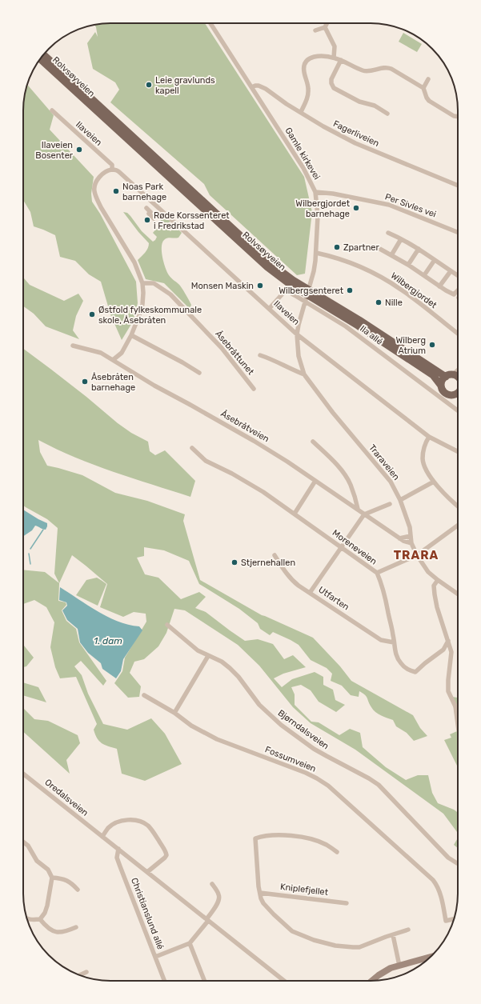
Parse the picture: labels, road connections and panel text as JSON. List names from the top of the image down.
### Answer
{
  "streets": {
    "main road": ["Rolvsøyveien"],
    "street": [
      "Ilaveien",
      "Fagerliveien",
      "Gamle kirkevei",
      "Per Sivles vei",
      "Wilbergjordet",
      "Ila allé",
      "Åsebråttunet",
      "Åsebråtveien",
      "Traraveien",
      "Moreneveien",
      "Utfarten",
      "Bjørndalsveien",
      "Fossumveien",
      "Oredalsveien",
      "Kniplefjellet",
      "Christianslund allé"
    ]
  },
  "crossings": [
    ["Ilaveien", "Gamle kirkevei"],
    ["Ilaveien", "Ila allé"],
    ["Ilaveien", "Traraveien"],
    ["Fagerliveien", "Gamle kirkevei"],
    ["Gamle kirkevei", "Per Sivles vei"],
    ["Gamle kirkevei", "Wilbergjordet"],
    ["Gamle kirkevei", "Traraveien"],
    ["Åsebråtveien", "Traraveien"],
    ["Moreneveien", "Utfarten"],
    ["Oredalsveien", "Christianslund allé"]
  ],
  "districts": ["TRARA"],
  "water": ["1. dam"],
  "places": [
    "Leie gravlunds kapell",
    "Ilaveien Bosenter",
    "Noas Park barnehage",
    "Wilbergjordet barnehage",
    "Røde Korssenteret i Fredrikstad",
    "Zpartner",
    "Monsen Maskin",
    "Wilbergsenteret",
    "Nille",
    "Østfold fylkeskommunale skole, Åsebråten",
    "Wilberg Atrium",
    "Åsebråten barnehage",
    "Stjernehallen"
  ]
}
